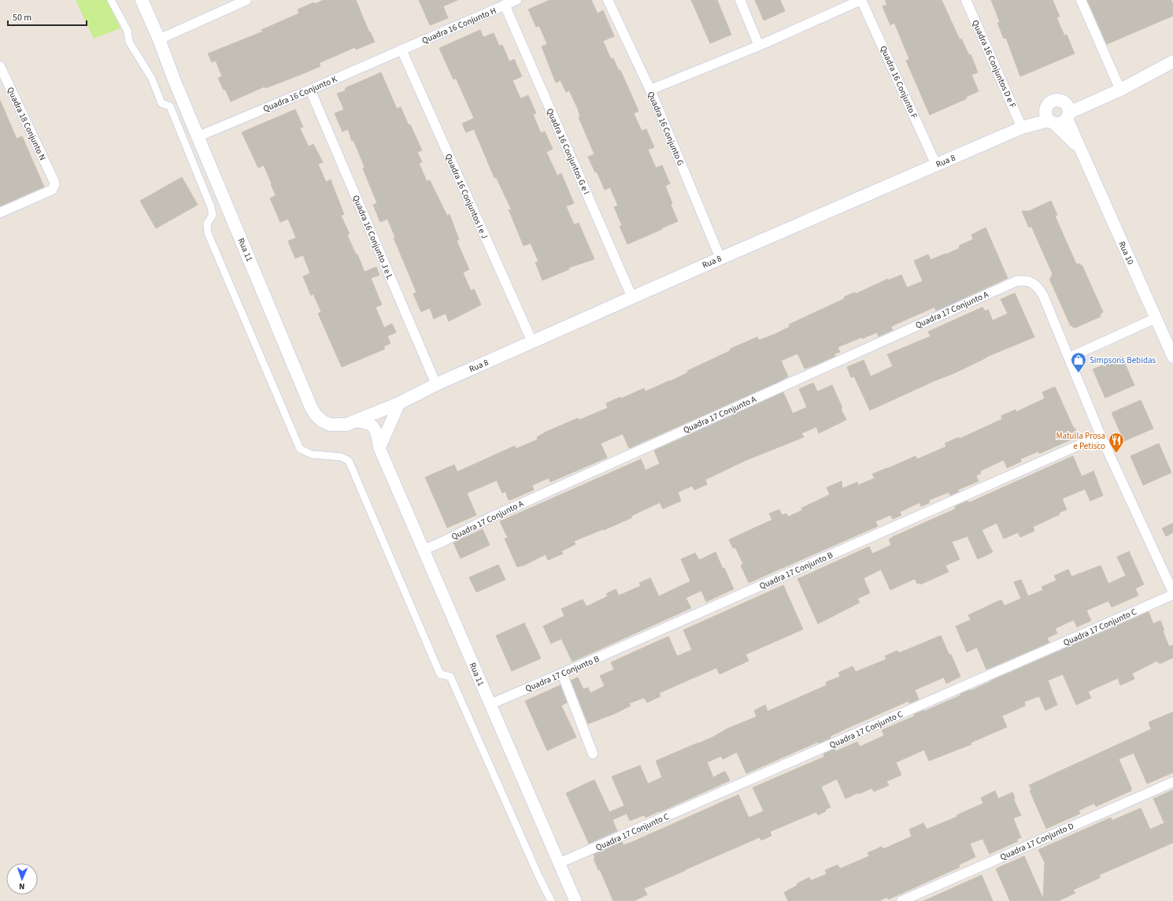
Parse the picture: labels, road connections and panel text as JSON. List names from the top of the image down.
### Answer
{
  "streets": {
    "main road": ["Rua 8", "Rua 11"],
    "street": [
      "Quadra 16 Conjunto H",
      "Quadra 16 Conjuntos D e F",
      "Quadra 16 Conjunto F",
      "Quadra 16 Conjunto K",
      "Quadra 18 Conjunto N",
      "Quadra 16 Conjunto G",
      "Quadra 16 Conjuntos G e I",
      "Quadra 16 Conjuntos I e J",
      "Quadra 16 Conjunto J e L",
      "Rua 10",
      "Quadra 17 Conjunto A",
      "Quadra 17 Conjunto B",
      "Quadra 17 Conjunto C",
      "Quadra 17 Conjunto D"
    ]
  },
  "crossings": [
    ["Quadra 16 Conjunto H", "Quadra 16 Conjunto K"],
    ["Quadra 16 Conjunto H", "Quadra 16 Conjuntos G e I"],
    ["Quadra 16 Conjunto H", "Quadra 16 Conjuntos I e J"],
    ["Quadra 16 Conjuntos D e F", "Rua 8"],
    ["Quadra 16 Conjunto F", "Rua 8"],
    ["Quadra 16 Conjunto K", "Quadra 16 Conjuntos I e J"],
    ["Quadra 16 Conjunto K", "Quadra 16 Conjunto J e L"],
    ["Quadra 16 Conjunto K", "Rua 11"],
    ["Quadra 16 Conjunto G", "Rua 8"],
    ["Quadra 16 Conjuntos G e I", "Rua 8"],
    ["Rua 8", "Quadra 16 Conjuntos I e J"],
    ["Rua 8", "Quadra 16 Conjunto J e L"],
    ["Rua 8", "Rua 11"],
    ["Rua 8", "Rua 10"],
    ["Rua 11", "Quadra 17 Conjunto A"],
    ["Rua 11", "Quadra 17 Conjunto B"],
    ["Rua 11", "Quadra 17 Conjunto C"]
  ],
  "places": {
    "shop": ["Simpsons Bebidas"],
    "restaurant": ["Matulla Prosa e Petisco"]
  },
  "scale_bar": "50 m",
  "north": "bottom"
}
